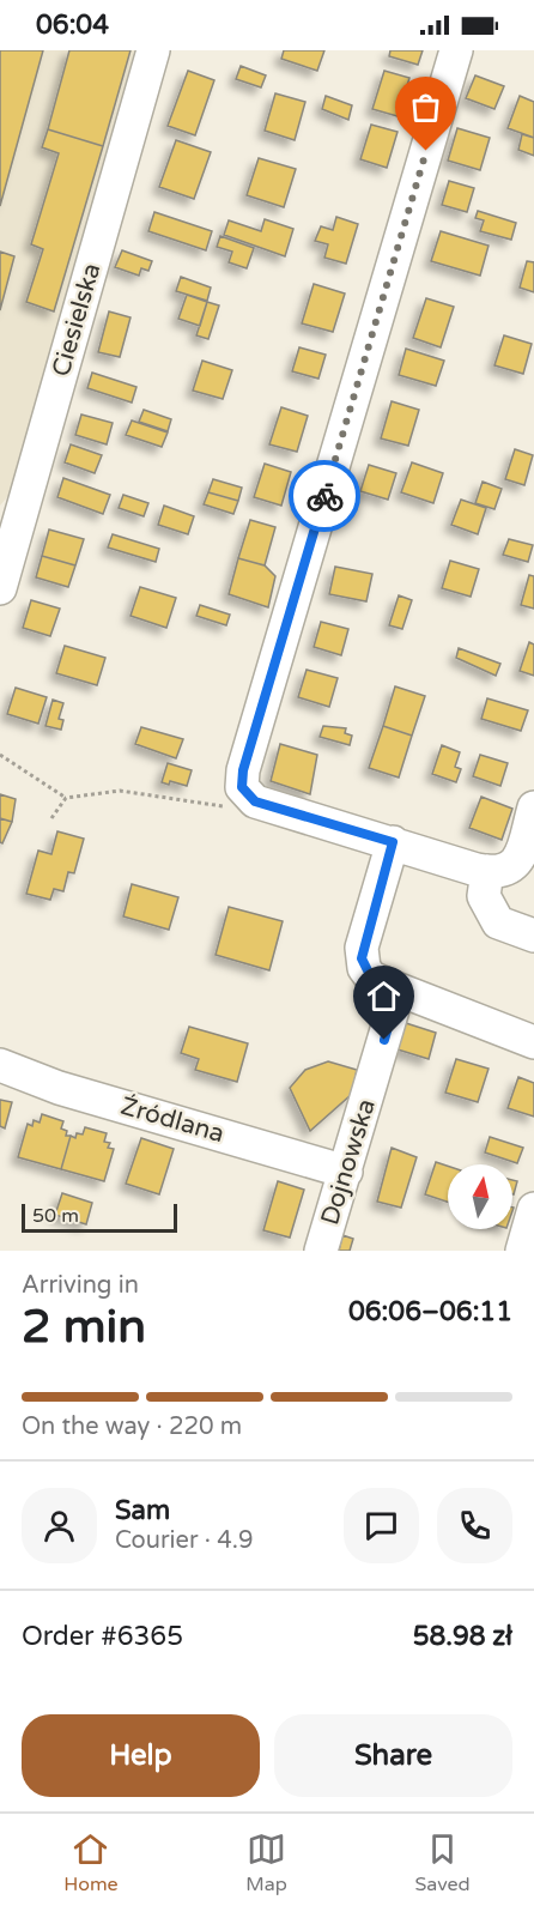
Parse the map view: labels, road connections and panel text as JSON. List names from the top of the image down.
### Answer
{
  "streets": {
    "street": ["Ciesielska", "Źródlana", "Dojnowska"]
  },
  "crossings": [
    ["Źródlana", "Dojnowska"]
  ],
  "scale_bar": "50 m",
  "north": "top",
  "page": {
    "status": "06:04",
    "scale": "50 m",
    "heading": ["2 min", "Arriving in", "06:06–06:11"],
    "panel": [
      "Sam",
      "Courier · 4.9",
      "Order #6365",
      "58.98 zł"
    ],
    "bar": "On the way · 220 m",
    "buttons": ["Help", "Share"],
    "tabs": ["Home", "Map", "Saved"]
  }
}
